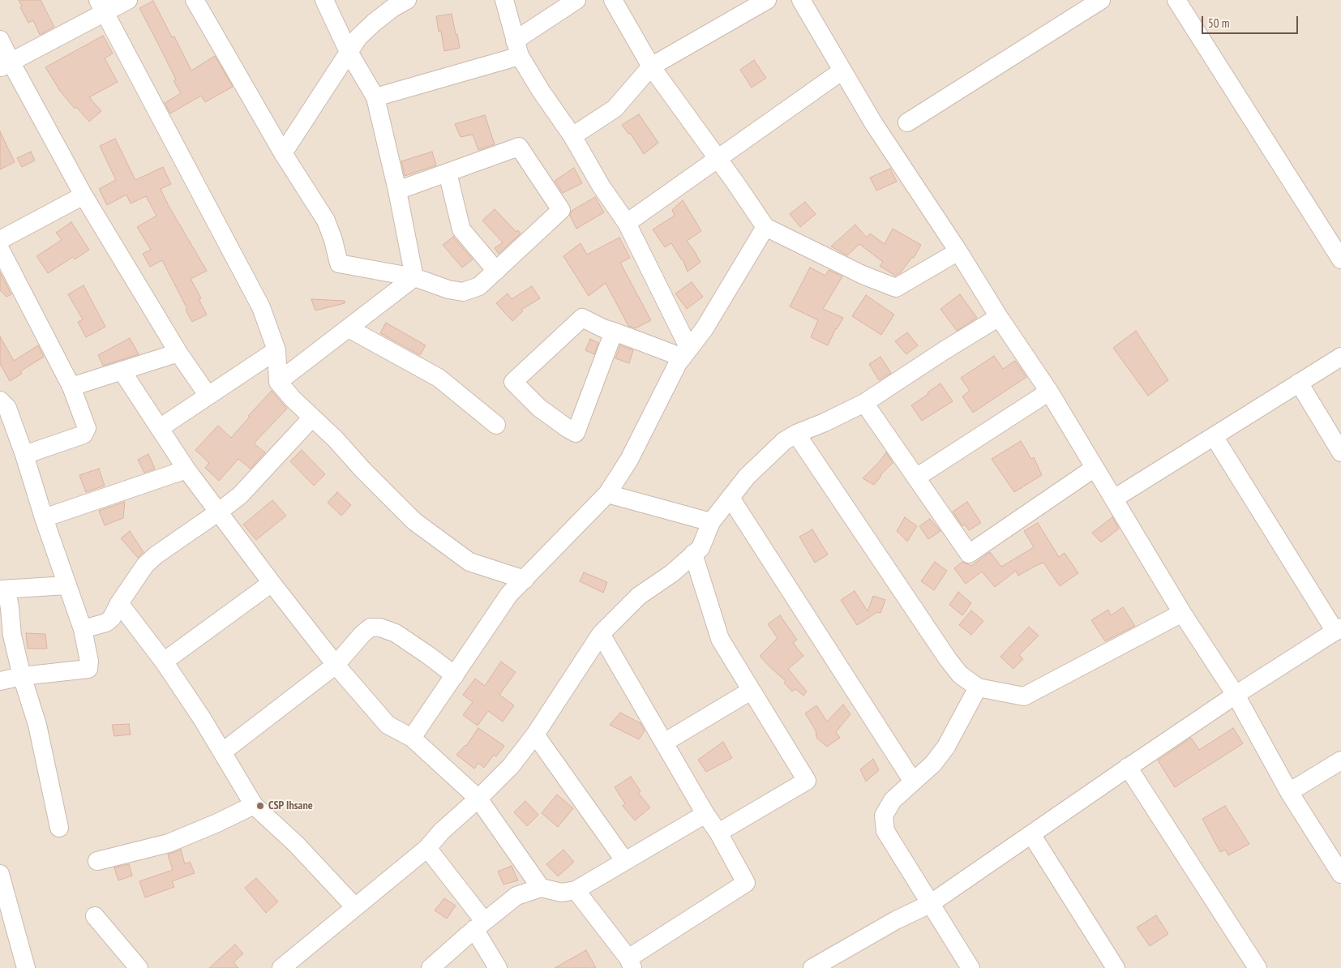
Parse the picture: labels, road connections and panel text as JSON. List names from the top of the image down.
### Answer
{
  "places": ["CSP Ihsane"],
  "scale_bar": "50 m"
}
